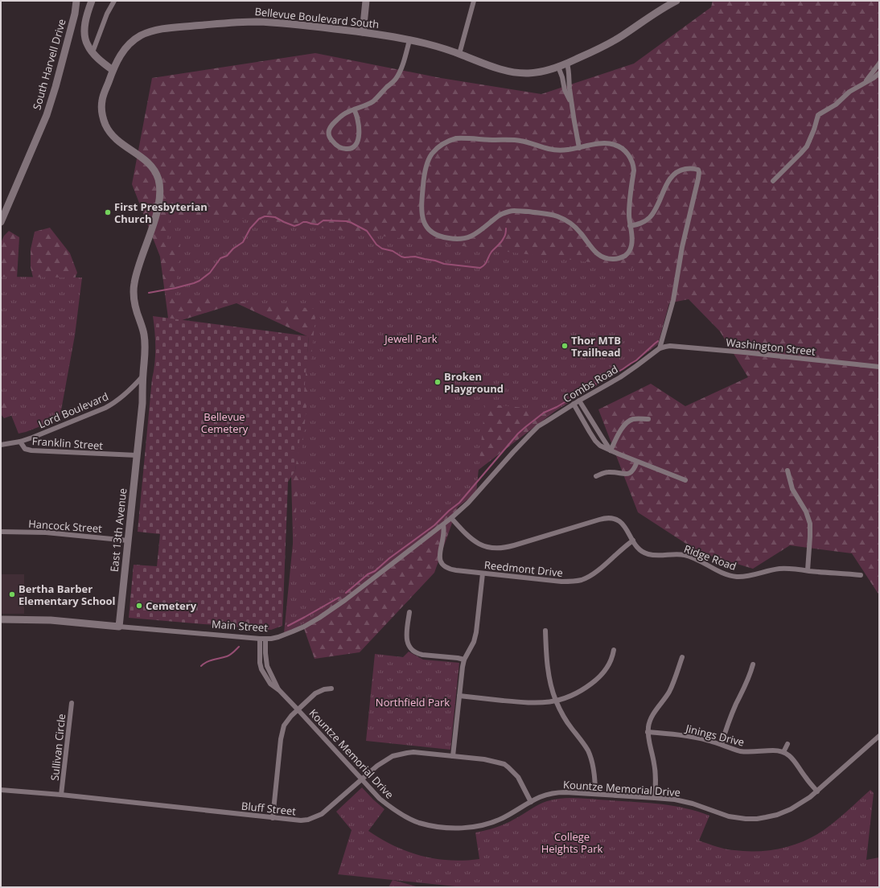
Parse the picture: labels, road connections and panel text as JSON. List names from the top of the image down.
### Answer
{
  "streets": {
    "street": [
      "Bellevue Boulevard South",
      "South Harvell Drive",
      "Washington Street",
      "Combs Road",
      "Lord Boulevard",
      "Franklin Street",
      "Hancock Street",
      "East 13th Avenue",
      "Ridge Road",
      "Reedmont Drive",
      "Main Street",
      "Jinings Drive",
      "Sullivan Circle",
      "Kountze Memorial Drive",
      "Bluff Street"
    ]
  },
  "crossings": [
    ["Bellevue Boulevard South", "Lord Boulevard"],
    ["Bellevue Boulevard South", "East 13th Avenue"],
    ["Washington Street", "Combs Road"],
    ["Combs Road", "Ridge Road"],
    ["Combs Road", "Reedmont Drive"],
    ["Combs Road", "Main Street"],
    ["Lord Boulevard", "Franklin Street"],
    ["Lord Boulevard", "East 13th Avenue"],
    ["Franklin Street", "East 13th Avenue"],
    ["Hancock Street", "East 13th Avenue"],
    ["East 13th Avenue", "Main Street"],
    ["Ridge Road", "Reedmont Drive"],
    ["Reedmont Drive", "Main Street"],
    ["Sullivan Circle", "Bluff Street"],
    ["Kountze Memorial Drive", "Bluff Street"]
  ],
  "parks": [
    "Jewell Park",
    "Bellevue Cemetery",
    "Northfield Park",
    "College Heights Park"
  ],
  "places": [
    "First Presbyterian Church",
    "Thor MTB Trailhead",
    "Broken Playground",
    "Bertha Barber Elementary School",
    "Cemetery"
  ]
}
